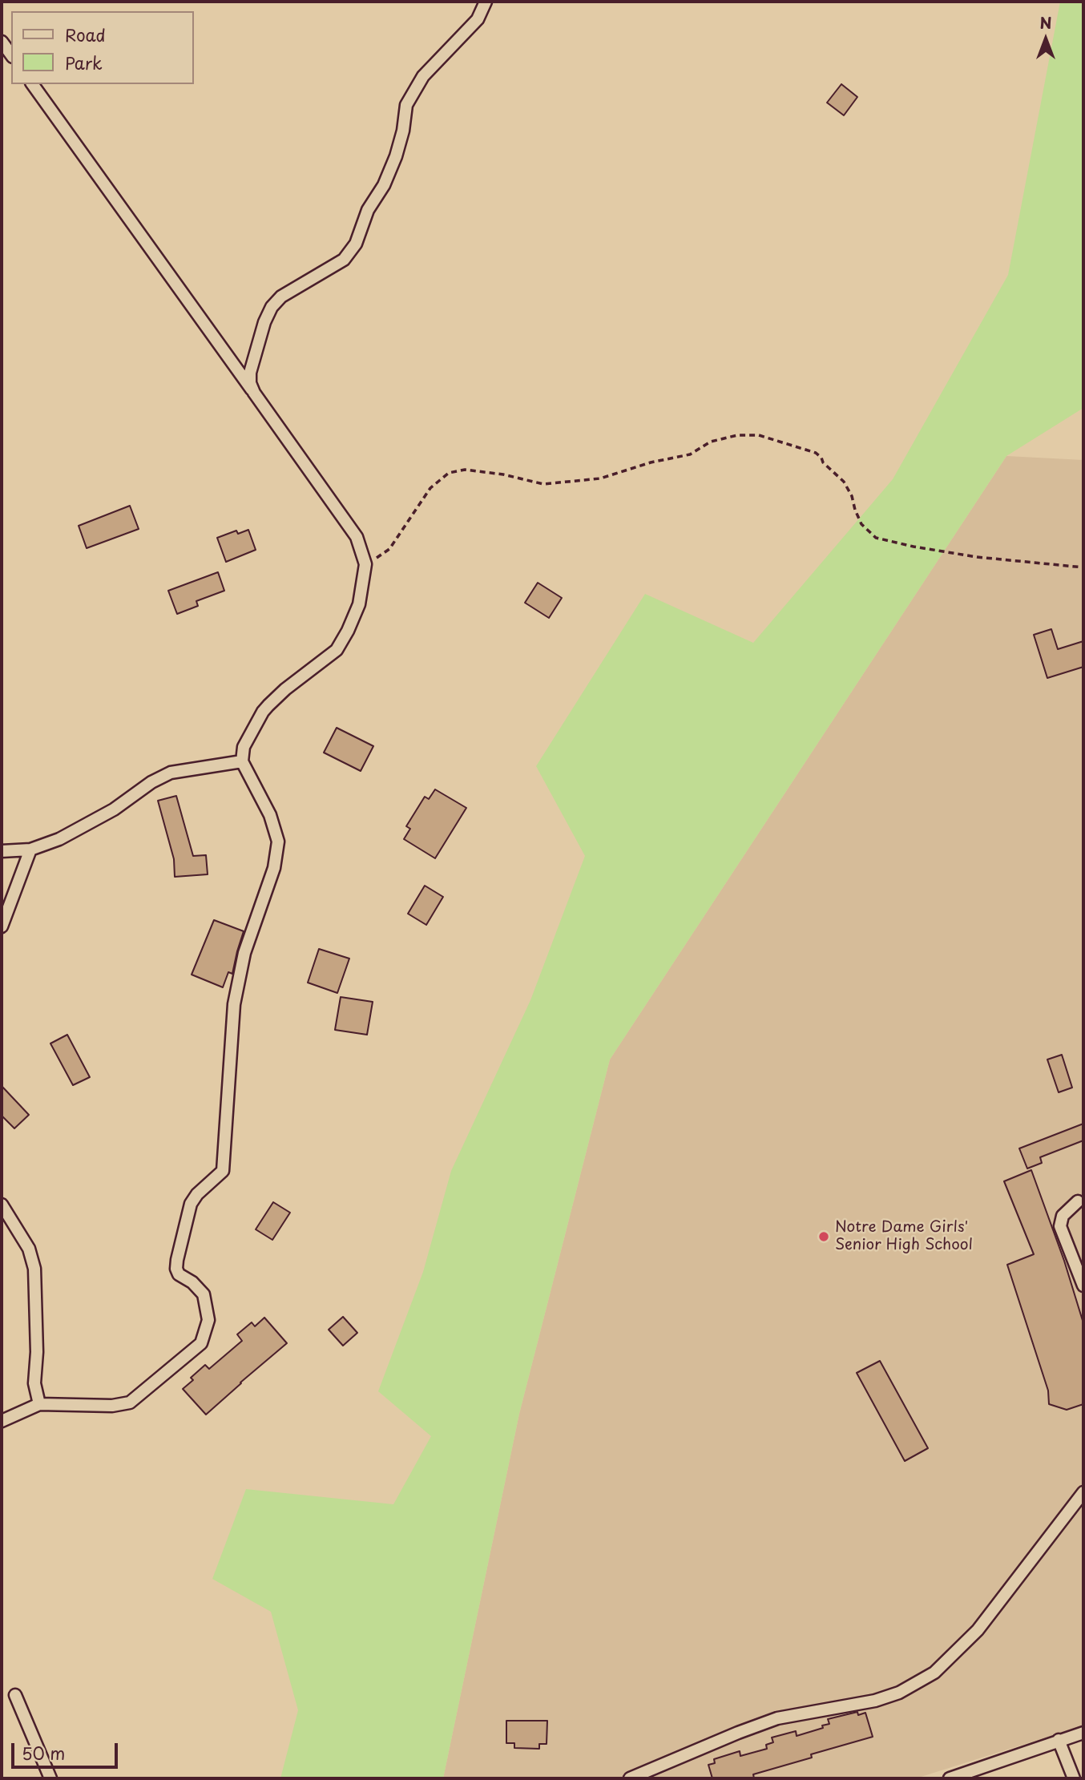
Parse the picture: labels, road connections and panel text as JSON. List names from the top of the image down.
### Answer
{
  "places": ["Notre Dame Girls' Senior High School"],
  "legend": ["Road", "Park"],
  "scale_bar": "50 m",
  "north": "top"
}
